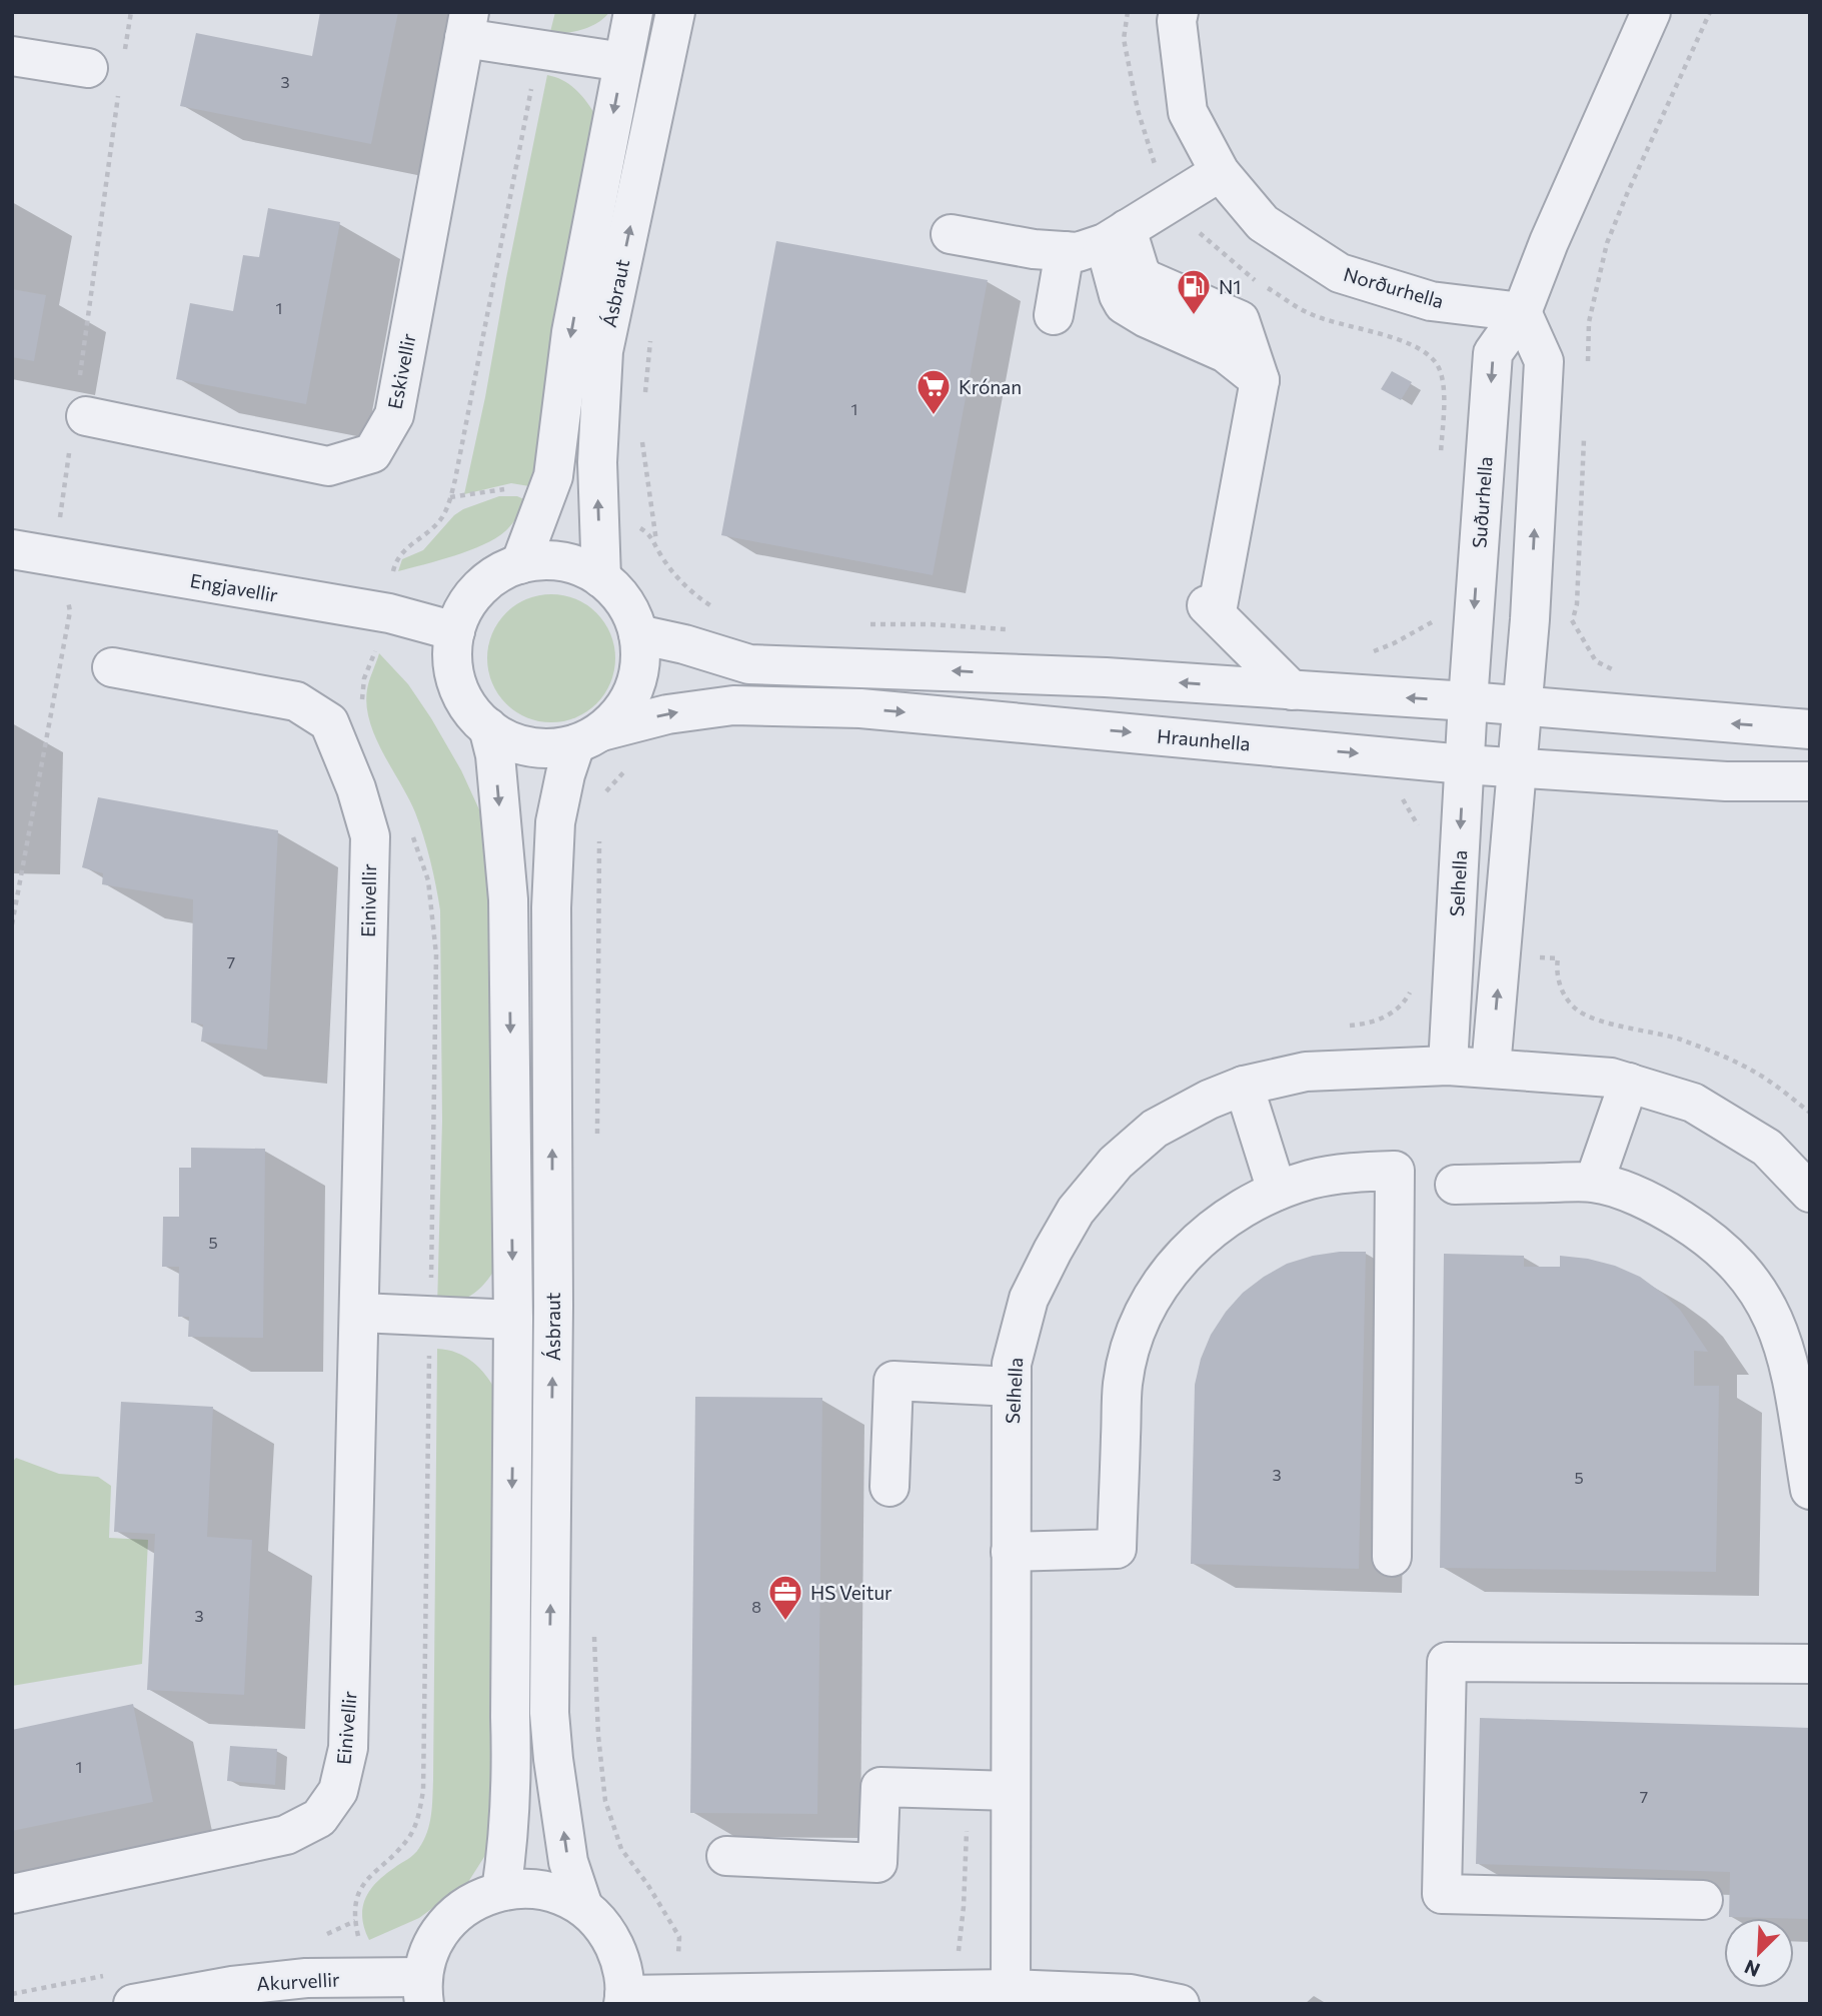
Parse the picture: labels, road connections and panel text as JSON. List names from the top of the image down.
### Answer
{
  "streets": {
    "street": [
      "Norðurhella",
      "Ásbraut",
      "Eskivellir",
      "Suðurhella",
      "Engjavellir",
      "Hraunhella",
      "Selhella",
      "Einivellir",
      "Akurvellir"
    ]
  },
  "crossings": [
    ["Norðurhella", "Suðurhella"],
    ["Ásbraut", "Eskivellir"],
    ["Ásbraut", "Engjavellir"],
    ["Ásbraut", "Hraunhella"],
    ["Suðurhella", "Selhella"],
    ["Engjavellir", "Hraunhella"],
    ["Hraunhella", "Selhella"]
  ],
  "places": {
    "fuel station": ["N1"],
    "supermarket": ["Krónan"],
    "office": ["HS Veitur"]
  },
  "house_numbers": [
    "3",
    "1",
    "1",
    "7",
    "5",
    "3",
    "5",
    "8",
    "3",
    "1",
    "7"
  ],
  "north": "bottom left"
}
